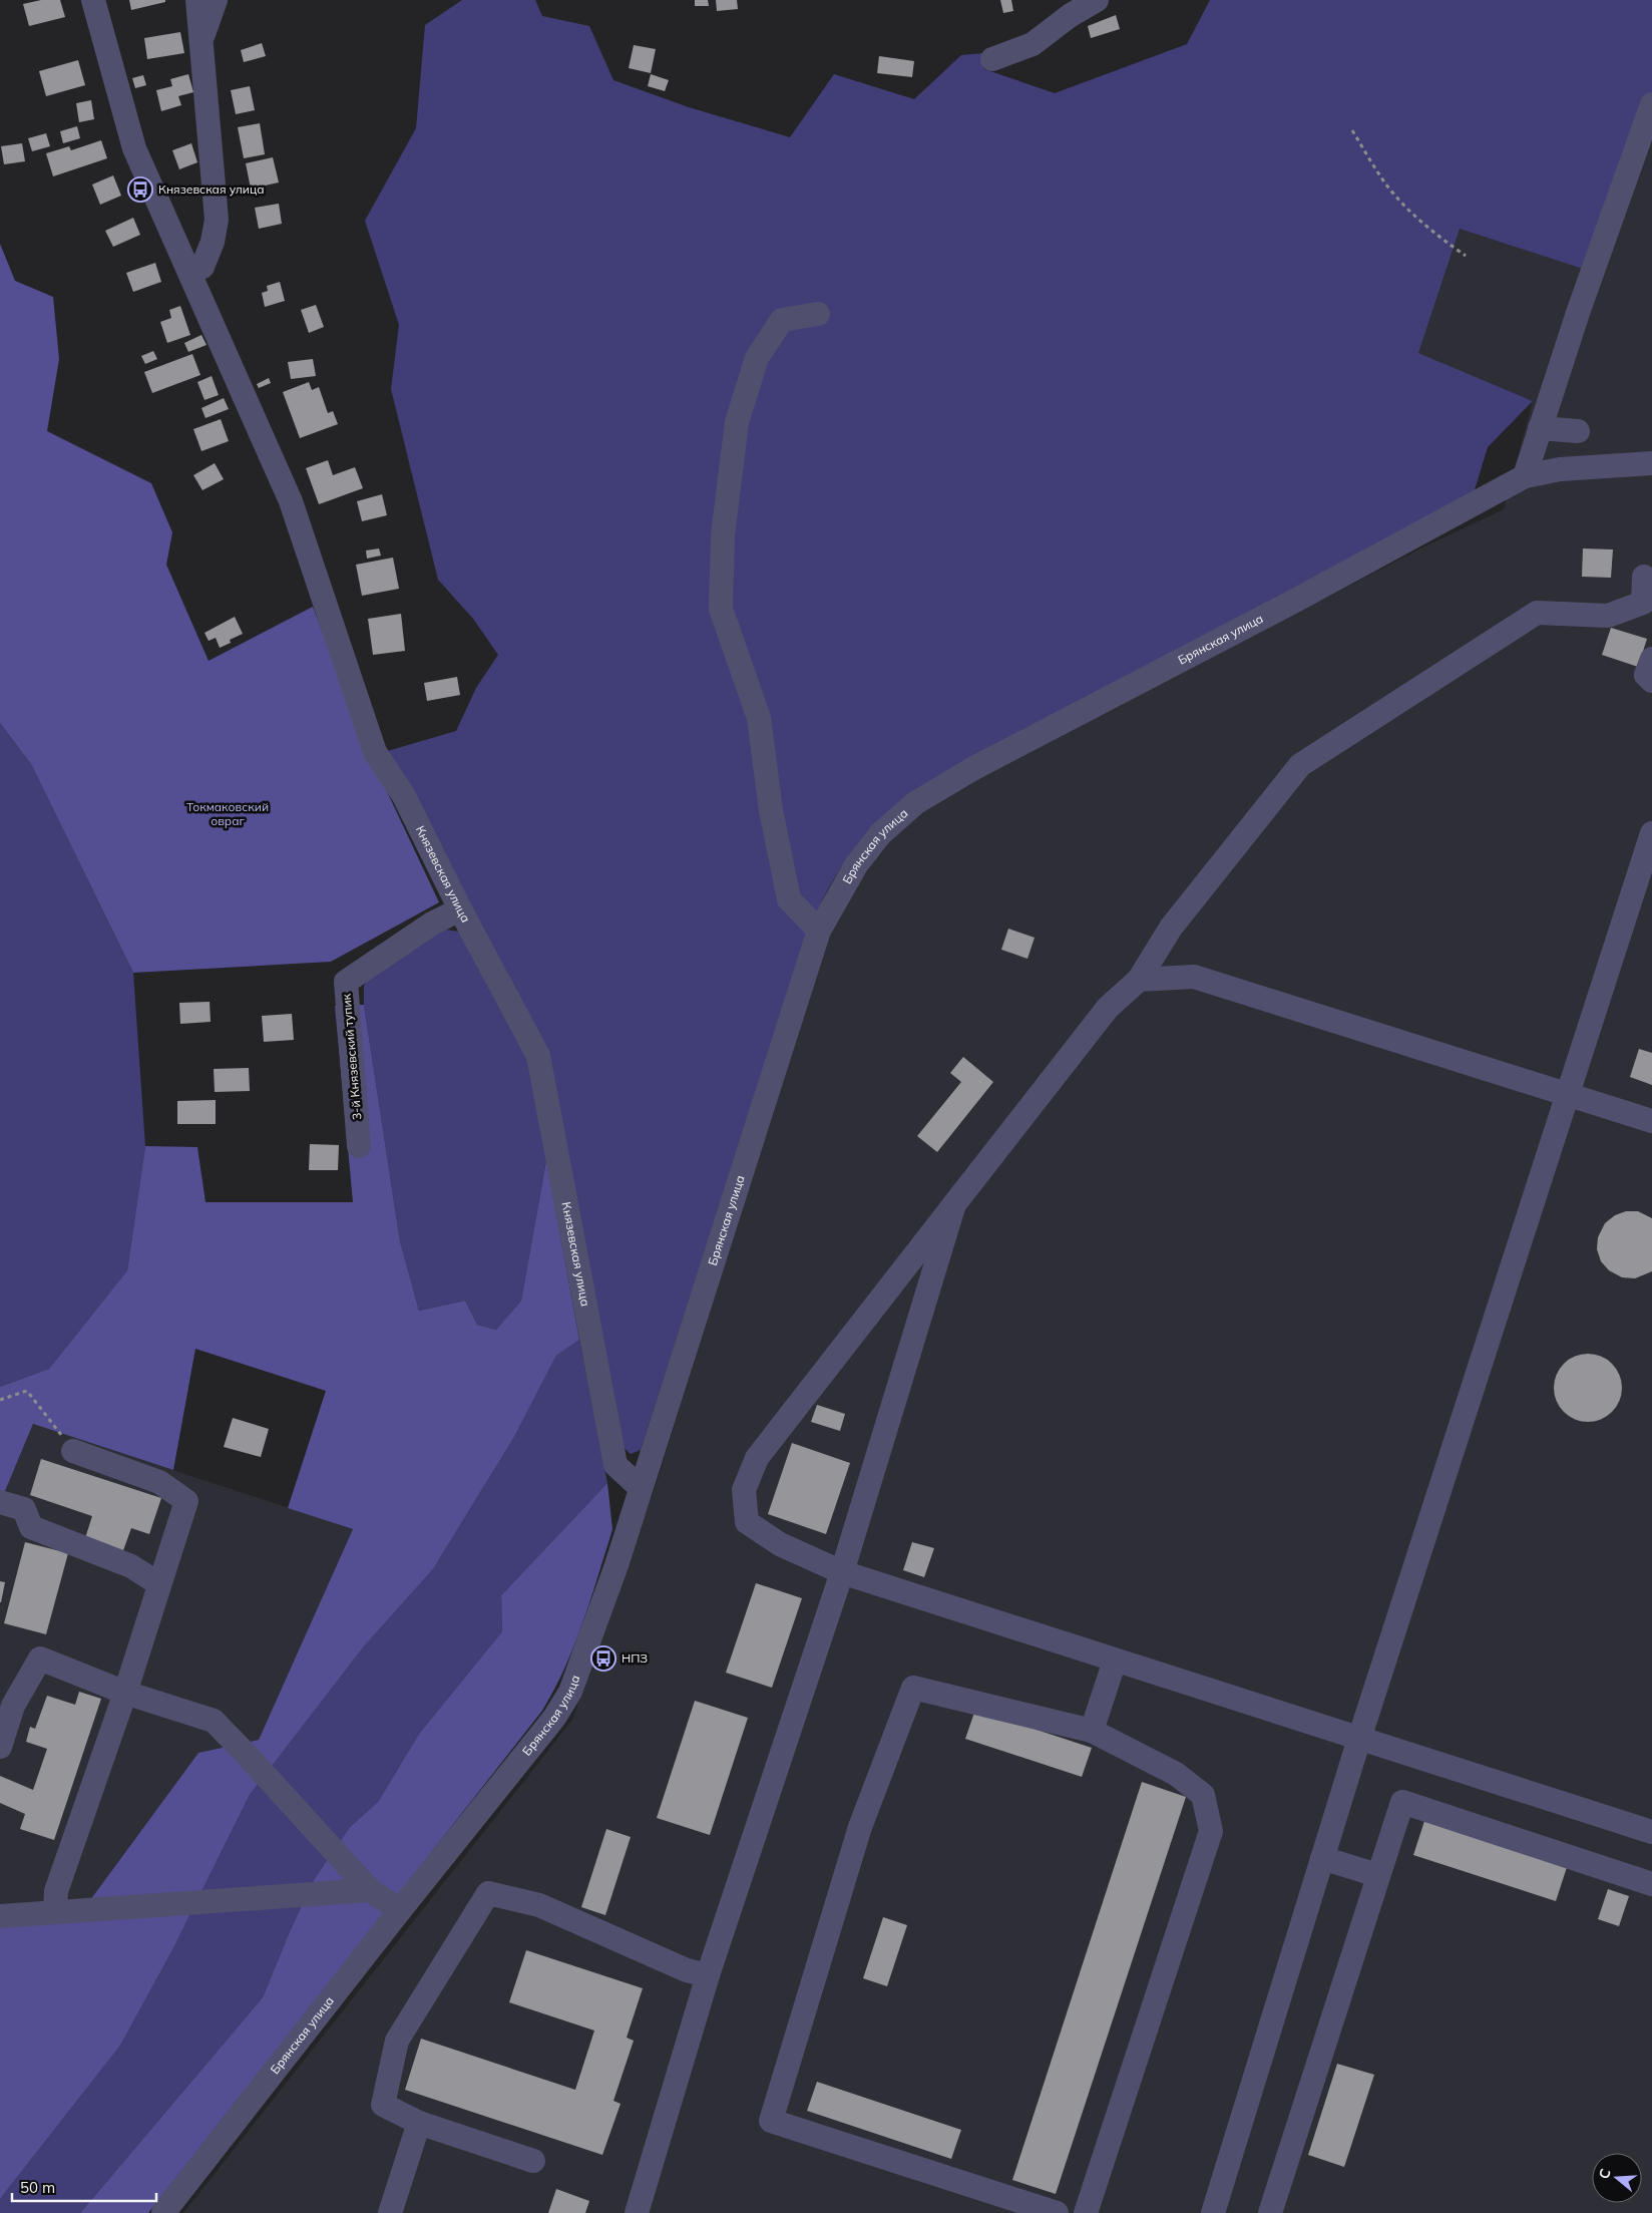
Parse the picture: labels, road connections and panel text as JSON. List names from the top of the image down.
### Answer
{
  "streets": {
    "street": ["Брянская улица", "Князевская улица", "3-й Князевский тупик"]
  },
  "crossings": [
    ["Брянская улица", "Князевская улица"],
    ["Князевская улица", "3-й Князевский тупик"]
  ],
  "parks": ["Токмаковский овраг"],
  "places": {
    "bus stop": ["Князевская улица", "НПЗ"]
  },
  "scale_bar": "50 m",
  "north": "left"
}
